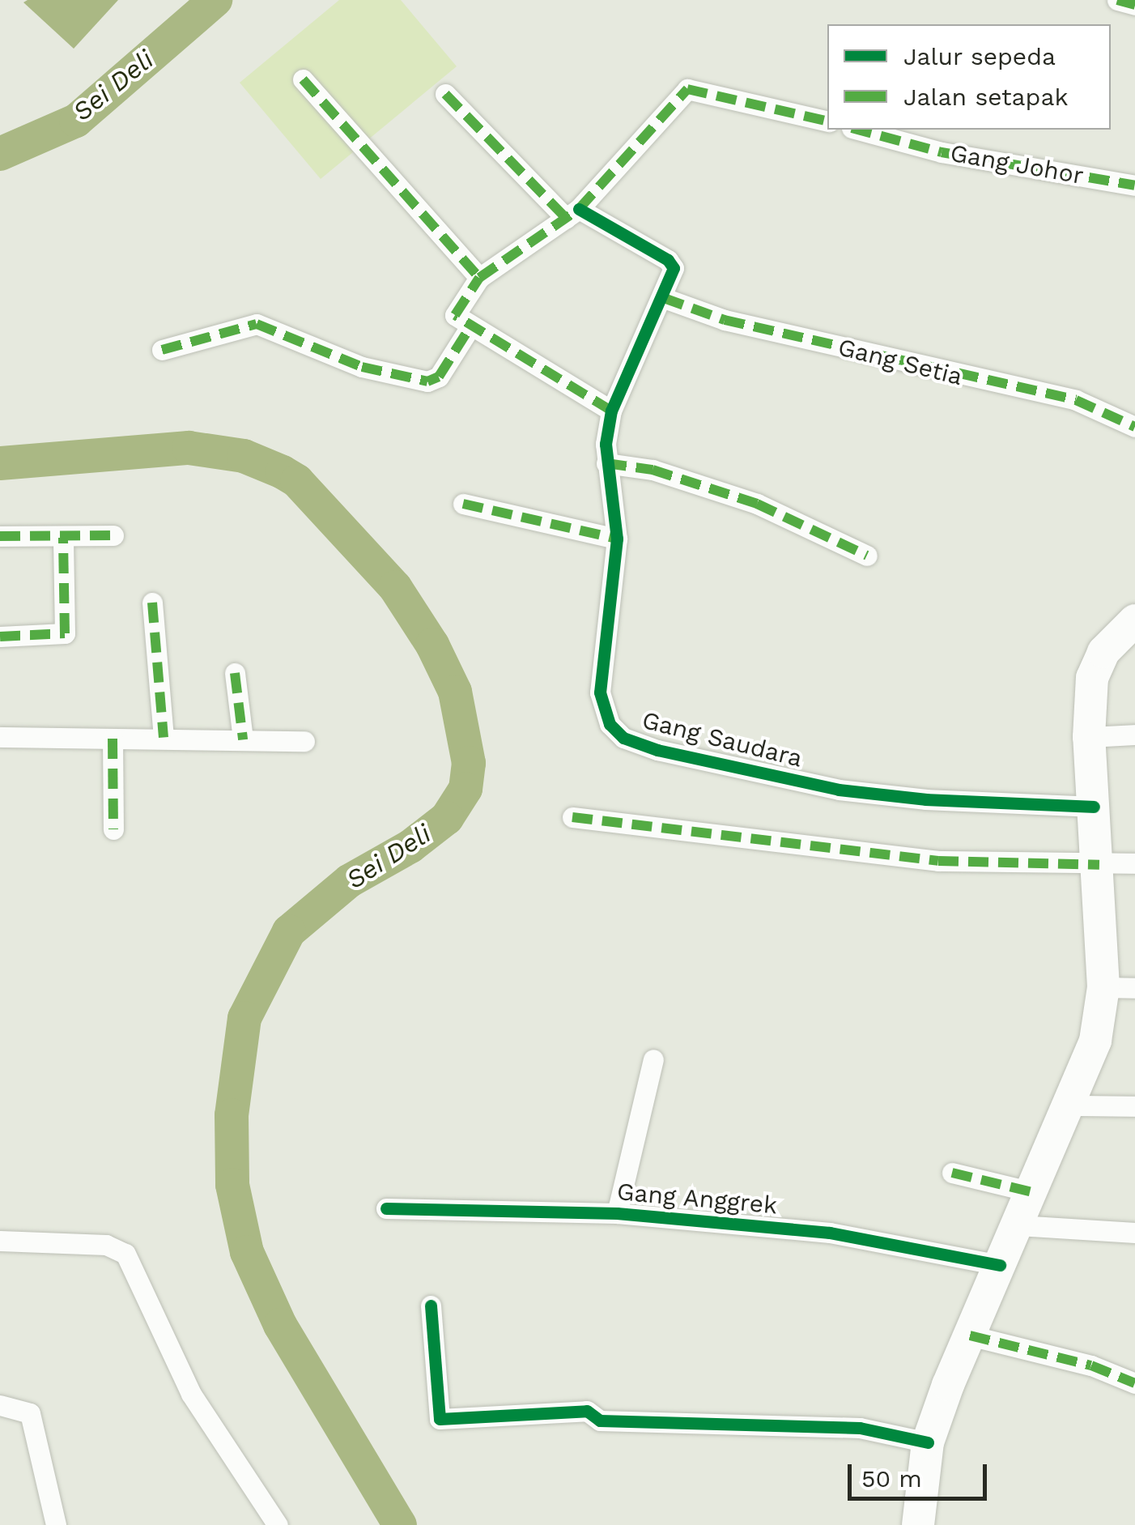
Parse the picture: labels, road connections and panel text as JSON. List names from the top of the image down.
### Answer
{
  "streets": {
    "street": [
      "Gang Johor",
      "Gang Setia",
      "Gang Saudara",
      "Gang Anggrek"
    ]
  },
  "water": ["Sei Deli"],
  "legend": ["Jalur sepeda", "Jalan setapak"],
  "scale_bar": "50 m"
}
